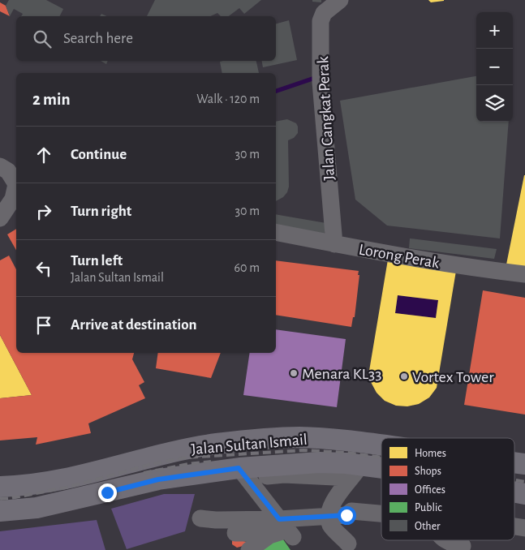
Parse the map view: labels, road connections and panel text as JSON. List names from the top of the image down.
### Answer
{
  "streets": {
    "main road": ["Jalan Sultan Ismail"],
    "street": ["Jalan Cangkat Perak", "Lorong Perak"]
  },
  "crossings": [
    ["Jalan Cangkat Perak", "Lorong Perak"]
  ],
  "places": ["Menara KL33", "Vortex Tower"],
  "legend": [
    "Homes",
    "Shops",
    "Offices",
    "Public",
    "Other"
  ],
  "page": {
    "map_buttons": ["+", "−"],
    "search": "Search here",
    "heading": ["2 min", "Walk · 120 m"],
    "list": [
      ["Continue", "30 m"],
      ["Turn right", "30 m"],
      ["Turn left", "Jalan Sultan Ismail", "60 m"],
      "Arrive at destination"
    ]
  }
}
